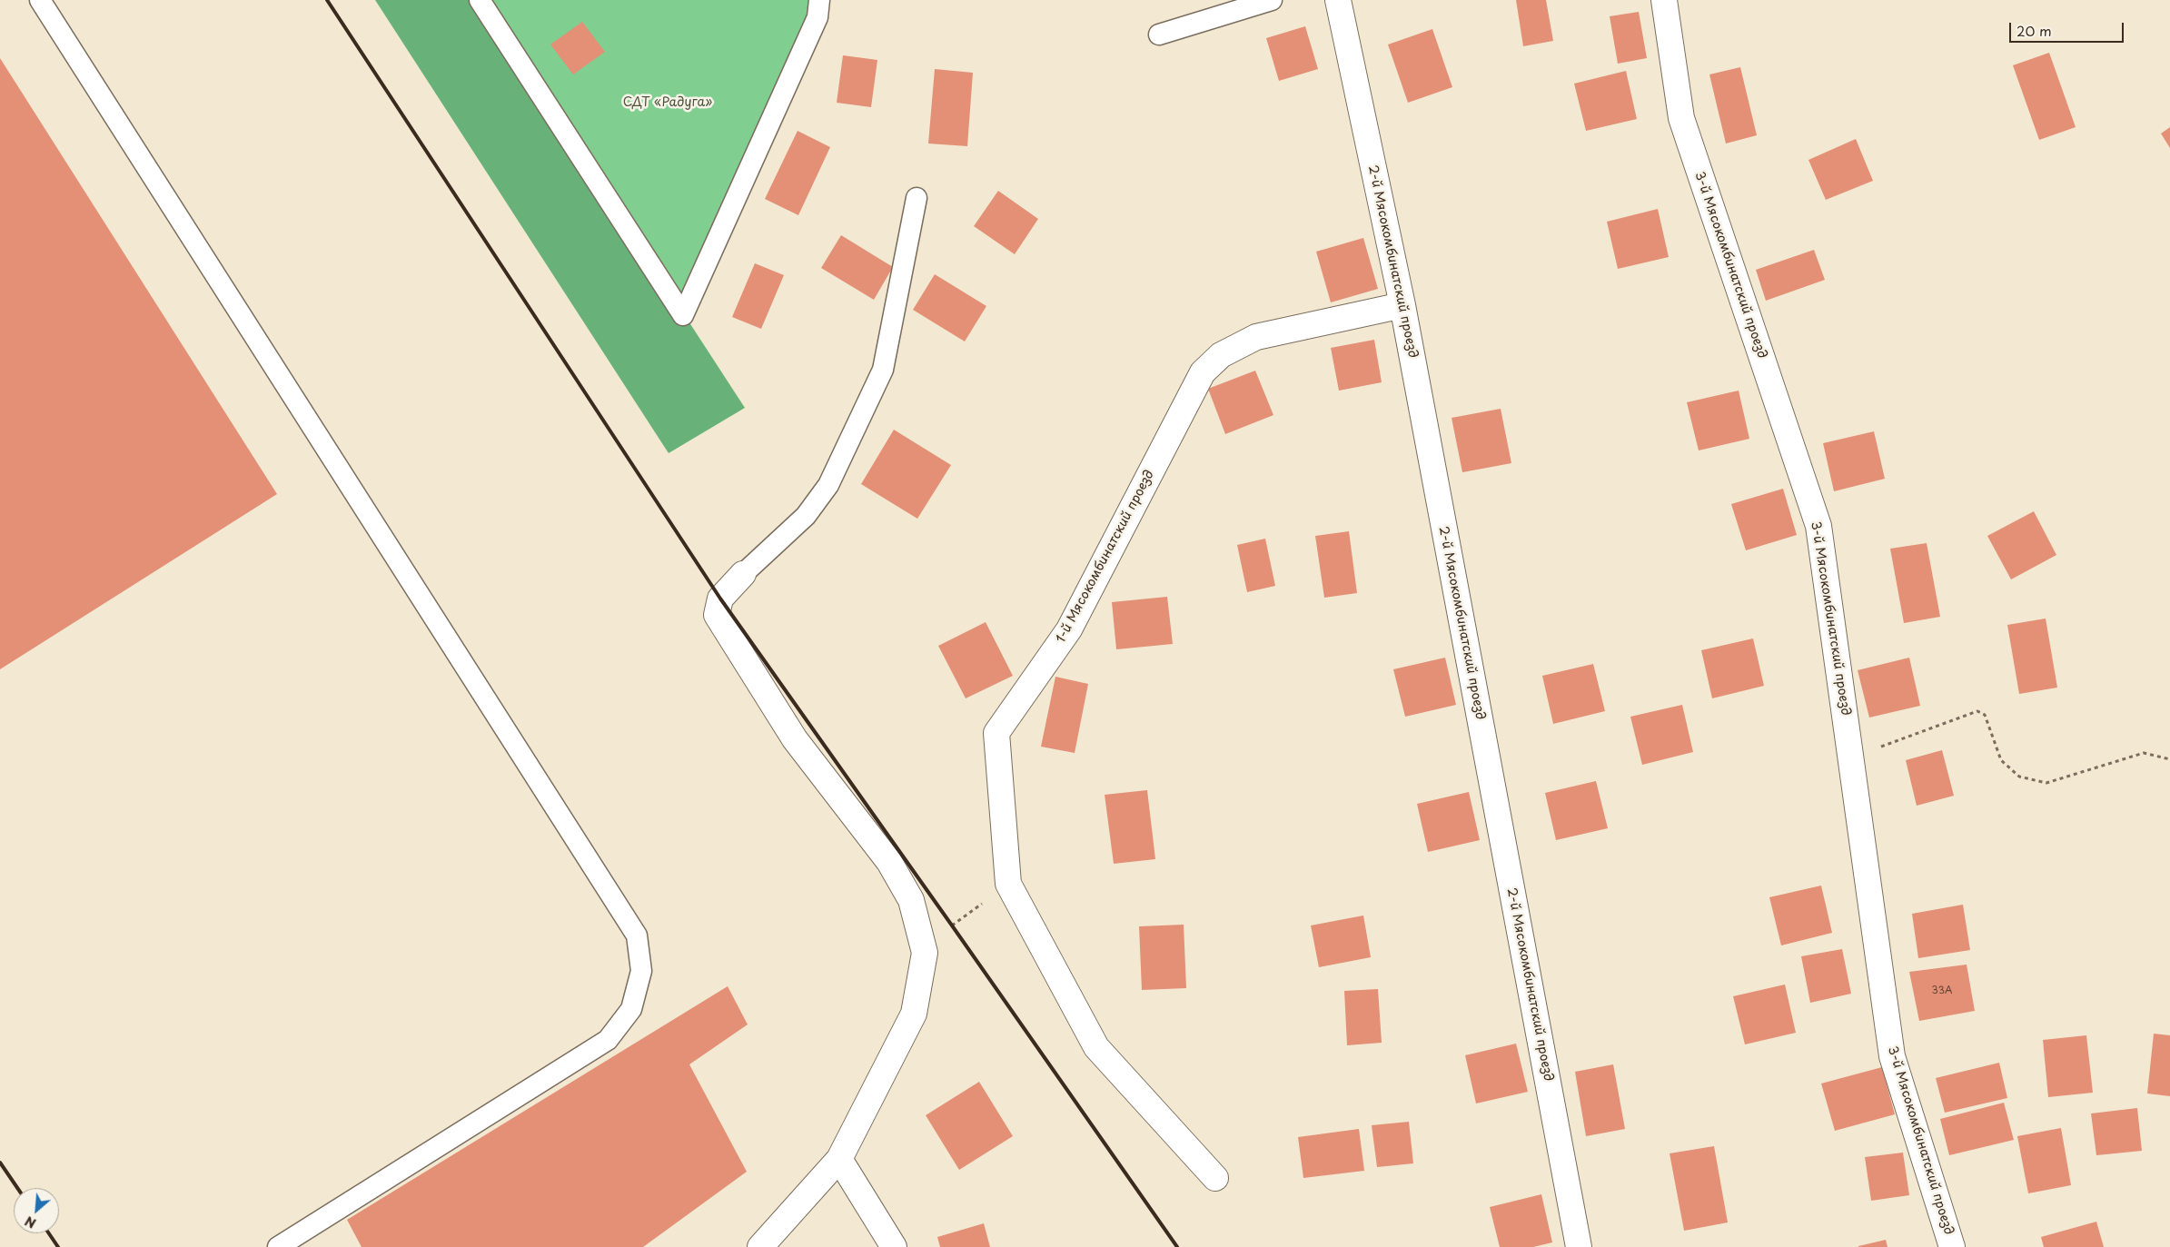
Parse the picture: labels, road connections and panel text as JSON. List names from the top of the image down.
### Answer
{
  "streets": {
    "street": ["2-й Мясокомбинатский проезд", "3-й Мясокомбинатский проезд", "1-й Мясокомбинатский проезд"]
  },
  "crossings": [
    ["2-й Мясокомбинатский проезд", "1-й Мясокомбинатский проезд"]
  ],
  "parks": ["СДТ «Радуга»"],
  "house_numbers": ["33А"],
  "scale_bar": "20 m",
  "north": "bottom left"
}
